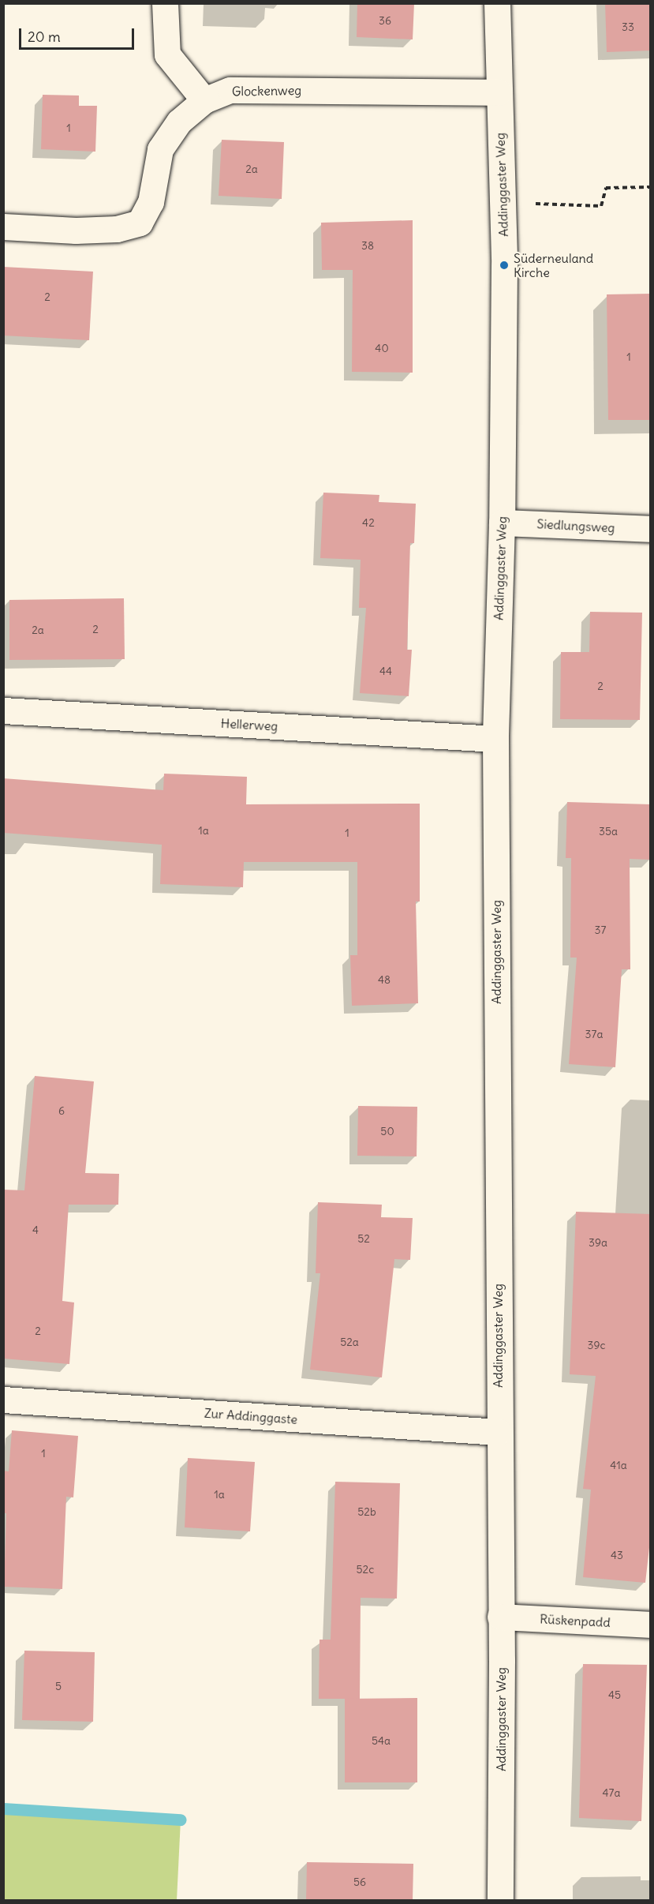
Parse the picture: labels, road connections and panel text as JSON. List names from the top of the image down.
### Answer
{
  "streets": {
    "street": [
      "Glockenweg",
      "Addinggaster Weg",
      "Siedlungsweg",
      "Hellerweg",
      "Zur Addinggaste",
      "Rüskenpadd"
    ]
  },
  "crossings": [
    ["Glockenweg", "Addinggaster Weg"],
    ["Addinggaster Weg", "Siedlungsweg"],
    ["Addinggaster Weg", "Hellerweg"],
    ["Addinggaster Weg", "Zur Addinggaste"],
    ["Addinggaster Weg", "Rüskenpadd"]
  ],
  "places": ["Süderneuland Kirche"],
  "house_numbers": [
    "36",
    "33",
    "1",
    "2a",
    "38",
    "2",
    "40",
    "1",
    "42",
    "2",
    "2a",
    "44",
    "2",
    "1a",
    "35a",
    "1",
    "37",
    "48",
    "37a",
    "6",
    "50",
    "4",
    "52",
    "39a",
    "2",
    "52a",
    "39c",
    "1",
    "41a",
    "1a",
    "52b",
    "43",
    "52c",
    "5",
    "45",
    "54a",
    "47a",
    "56"
  ],
  "scale_bar": "20 m"
}
